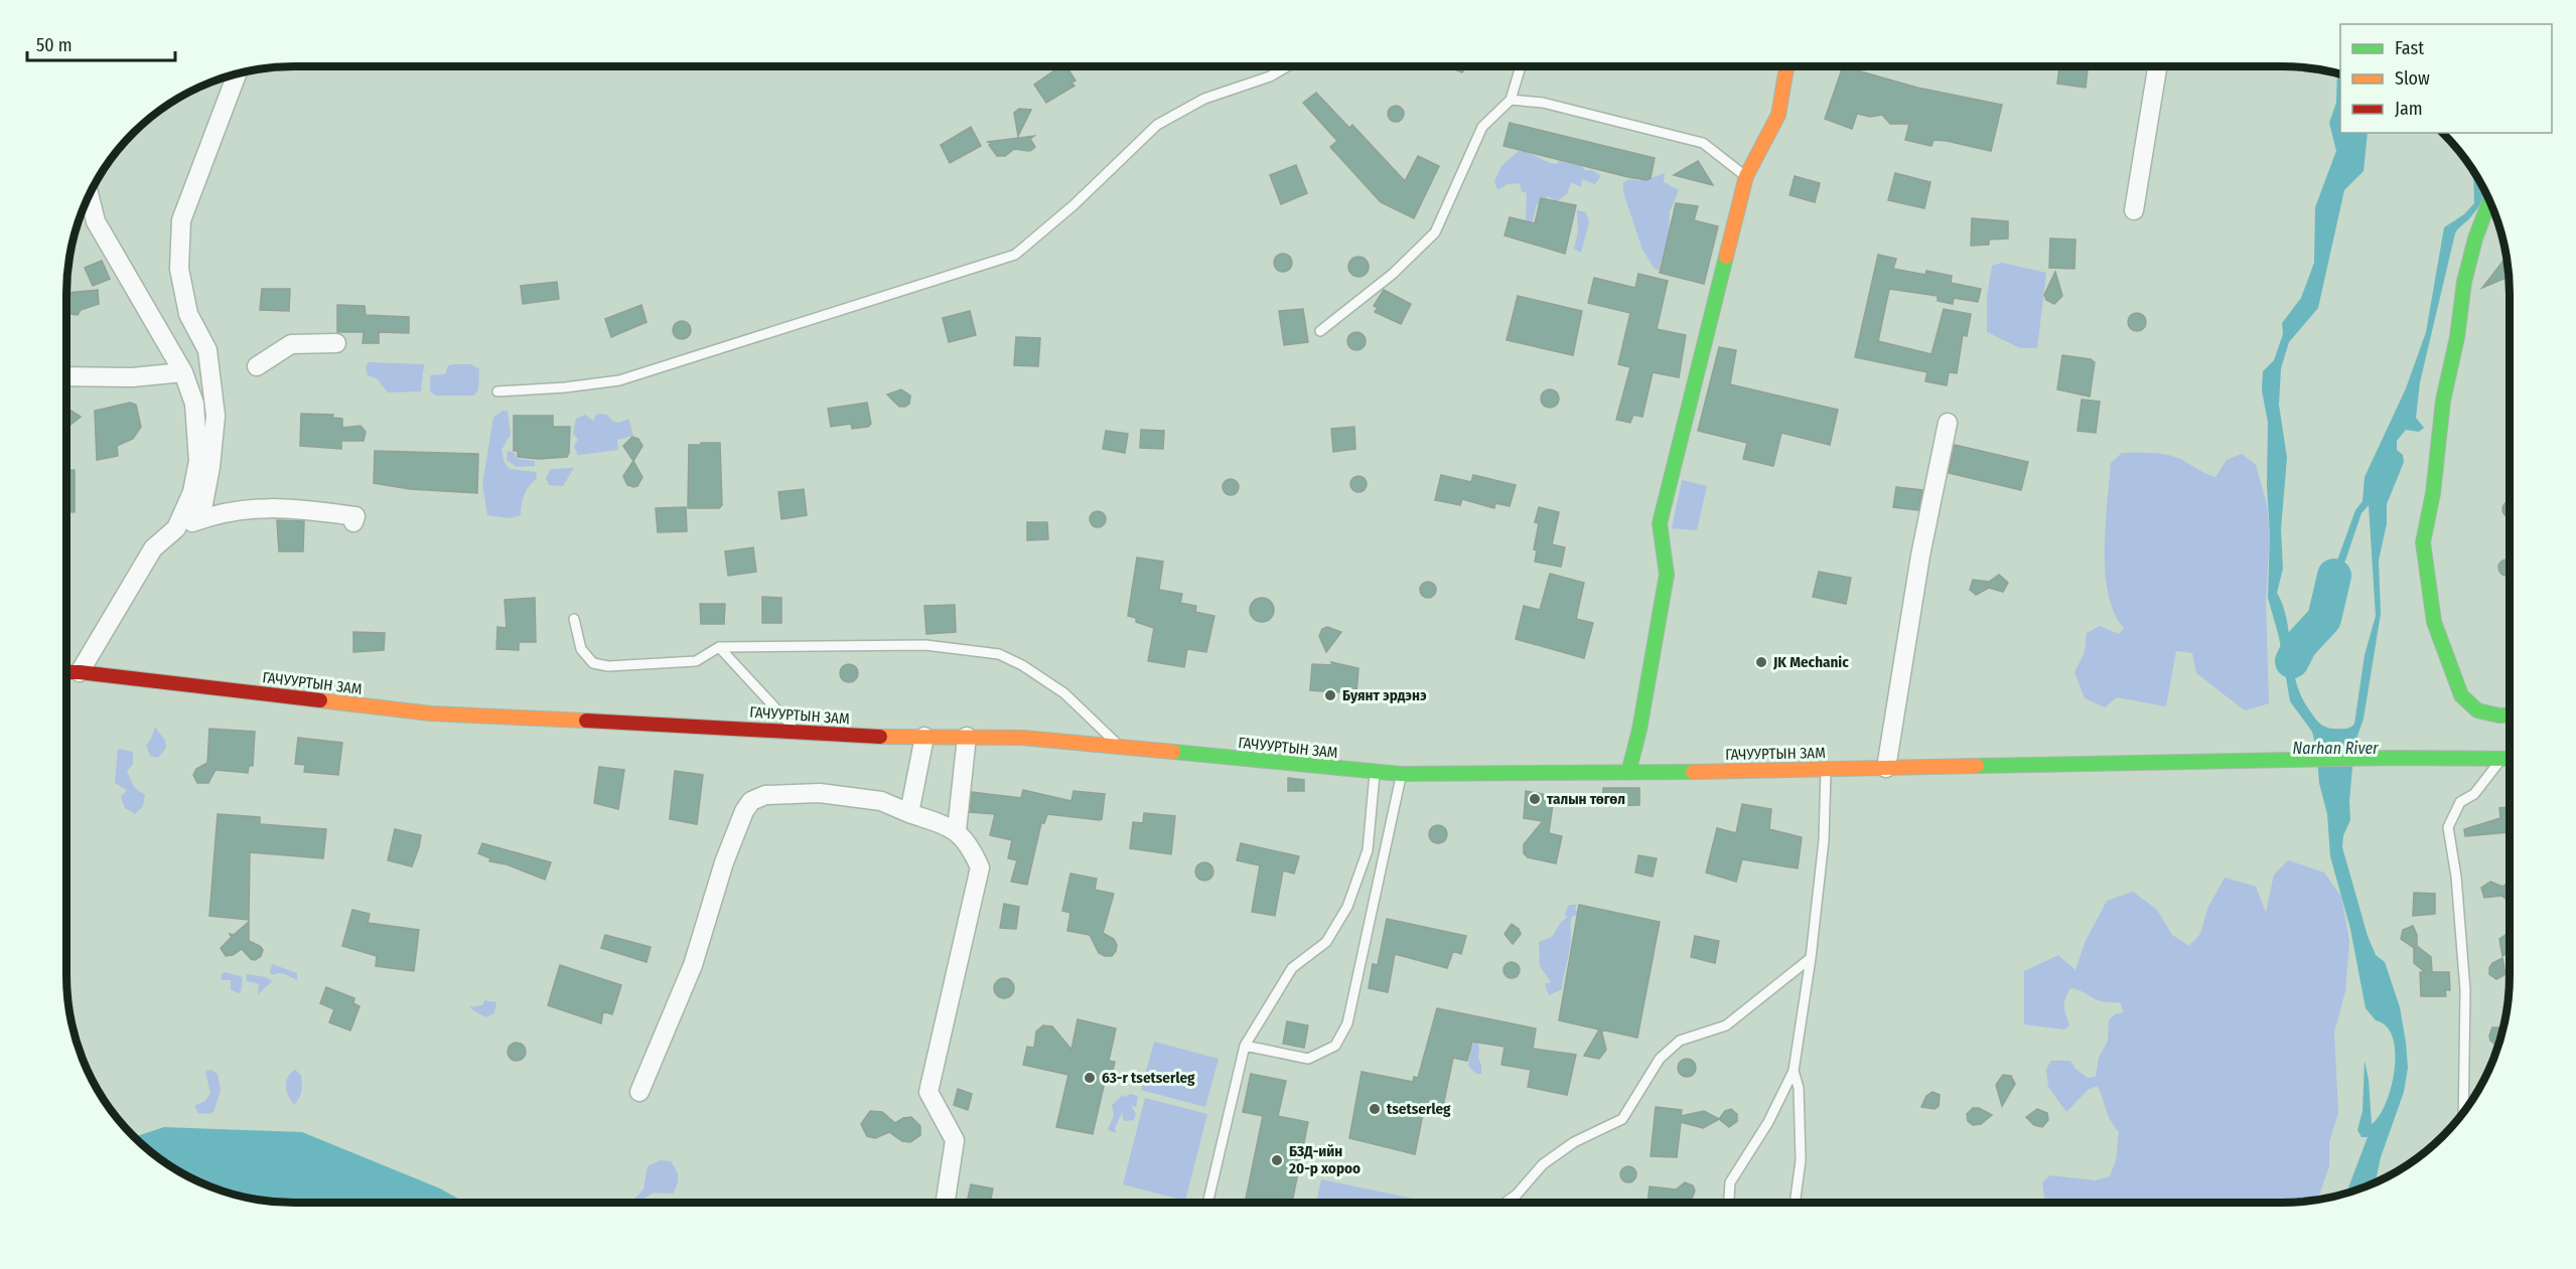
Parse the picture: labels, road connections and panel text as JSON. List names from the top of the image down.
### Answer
{
  "streets": {
    "main road": ["ГАЧУУРТЫН ЗАМ"]
  },
  "water": ["Narhan River"],
  "places": [
    "JK Mechanic",
    "Буянт эрдэнэ",
    "талын төгөл",
    "63-r tsetserleg",
    "tsetserleg",
    "БЗД-ийн 20-р хороо"
  ],
  "legend": ["Fast", "Slow", "Jam"],
  "scale_bar": "50 m"
}
